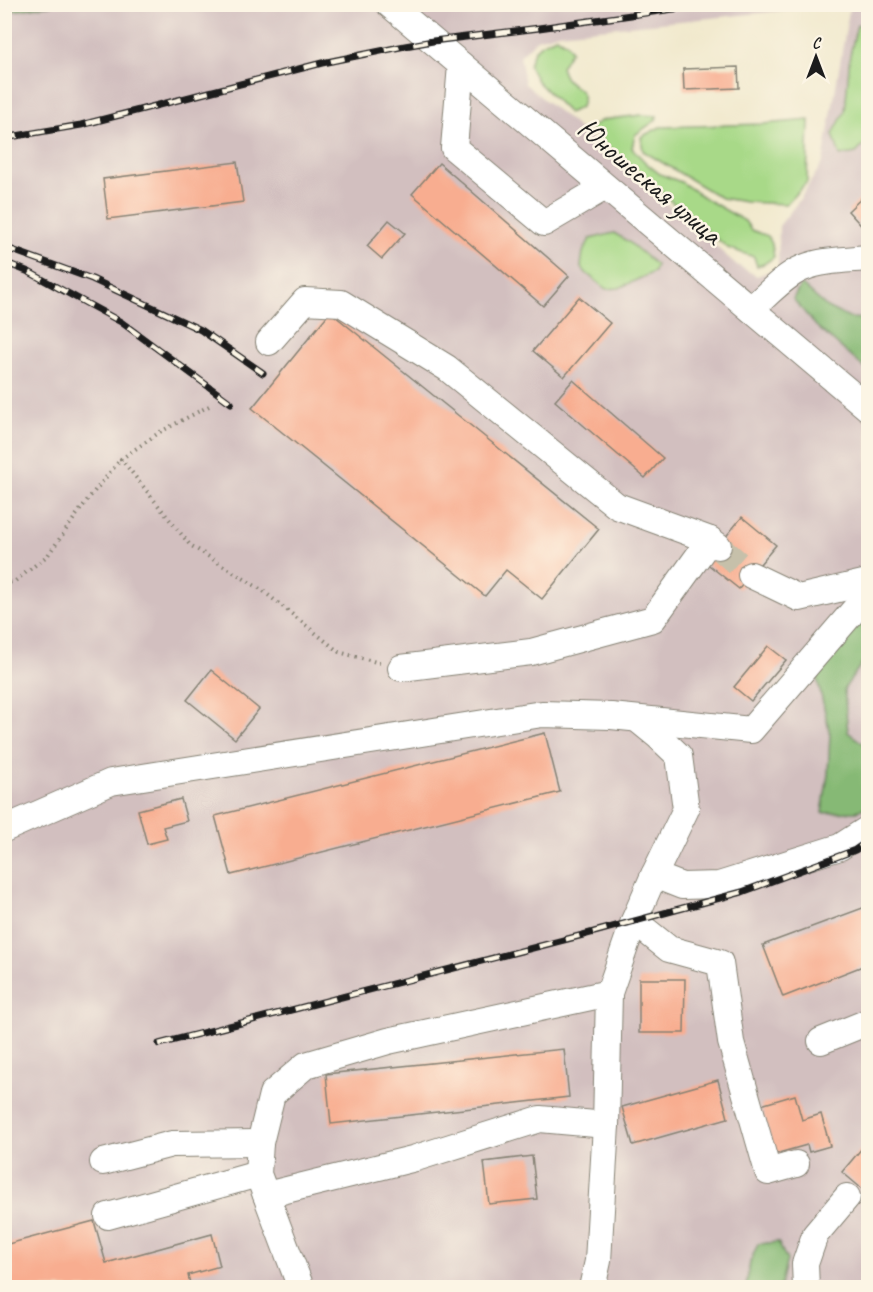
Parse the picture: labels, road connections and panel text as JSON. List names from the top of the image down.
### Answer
{
  "streets": {
    "street": ["Юношеская улица"]
  },
  "north": "top"
}
